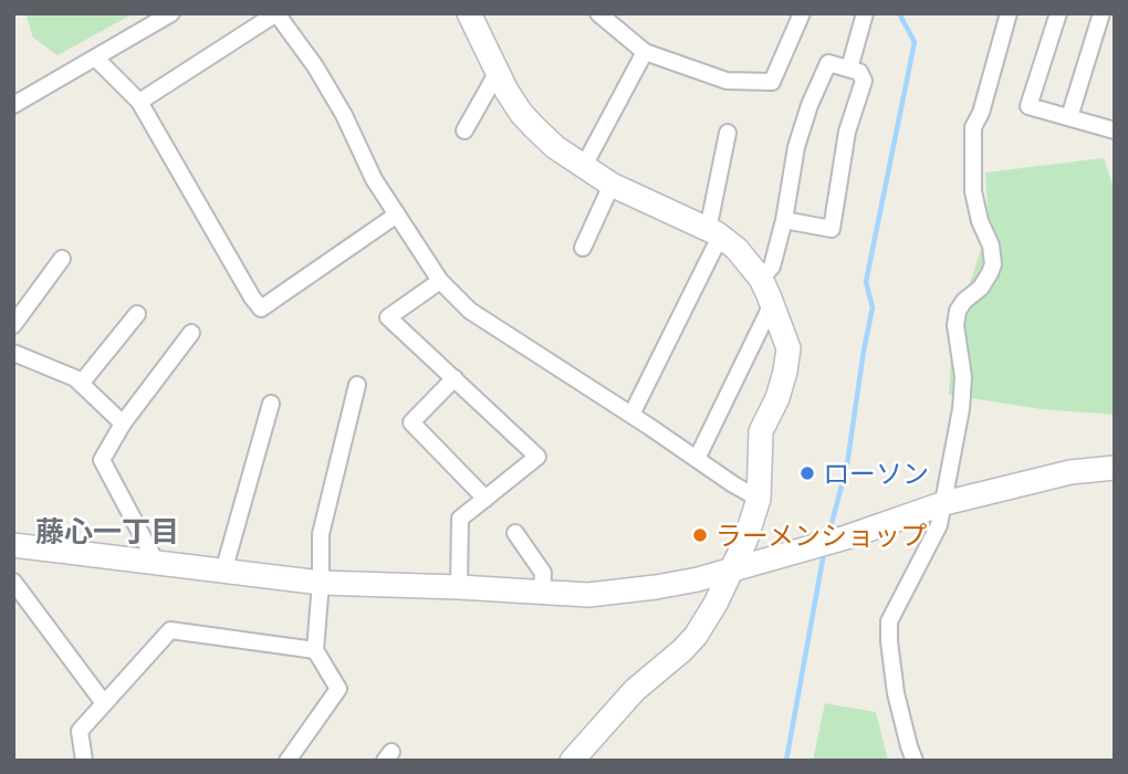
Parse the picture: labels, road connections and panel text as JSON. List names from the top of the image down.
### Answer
{
  "districts": ["藤心一丁目"],
  "places": ["ローソン", "ラーメンショップ"]
}
